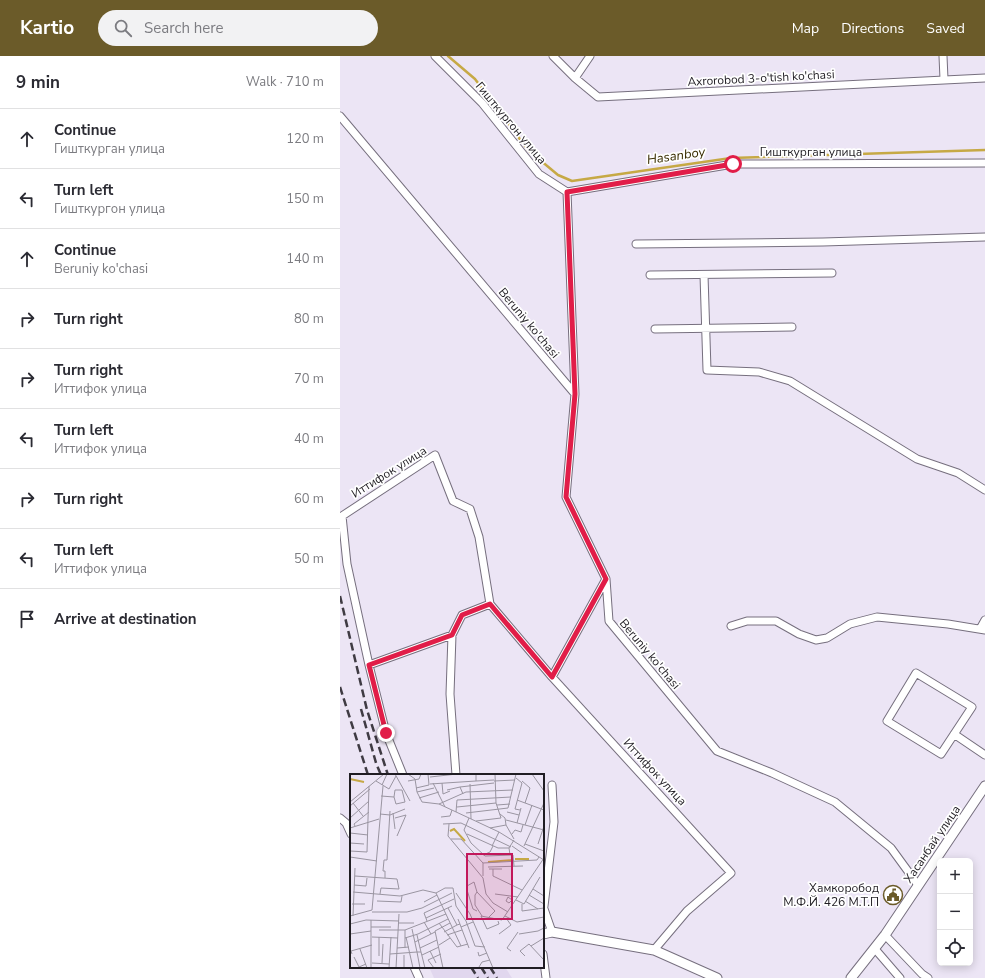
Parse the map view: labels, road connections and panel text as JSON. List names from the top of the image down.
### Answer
{
  "streets": {
    "street": [
      "Axrorobod 3-o'tish ko'chasi",
      "Гишткургон улица",
      "Гишткурган улица",
      "Beruniy ko'chasi",
      "Иттифок улица",
      "Хасанбай улица"
    ]
  },
  "crossings": [
    ["Гишткургон улица", "Гишткурган улица"],
    ["Beruniy ko'chasi", "Хасанбай улица"]
  ],
  "water": ["Hasanboy"],
  "places": {
    "public building": ["Хамкоробод М.Ф.Й. 426 М.Т.П"]
  },
  "page": {
    "header": "Kartio",
    "search": "Search here",
    "nav": ["Map", "Directions", "Saved"],
    "heading": ["9 min", "Walk · 710 m"],
    "list": [
      ["Continue", "Гишткурган улица", "120 m"],
      ["Turn left", "Гишткургон улица", "150 m"],
      ["Continue", "Beruniy ko'chasi", "140 m"],
      ["Turn right", "80 m"],
      ["Turn right", "Иттифок улица", "70 m"],
      ["Turn left", "Иттифок улица", "40 m"],
      ["Turn right", "60 m"],
      ["Turn left", "Иттифок улица", "50 m"],
      "Arrive at destination"
    ],
    "map_buttons": ["+", "−"]
  }
}
